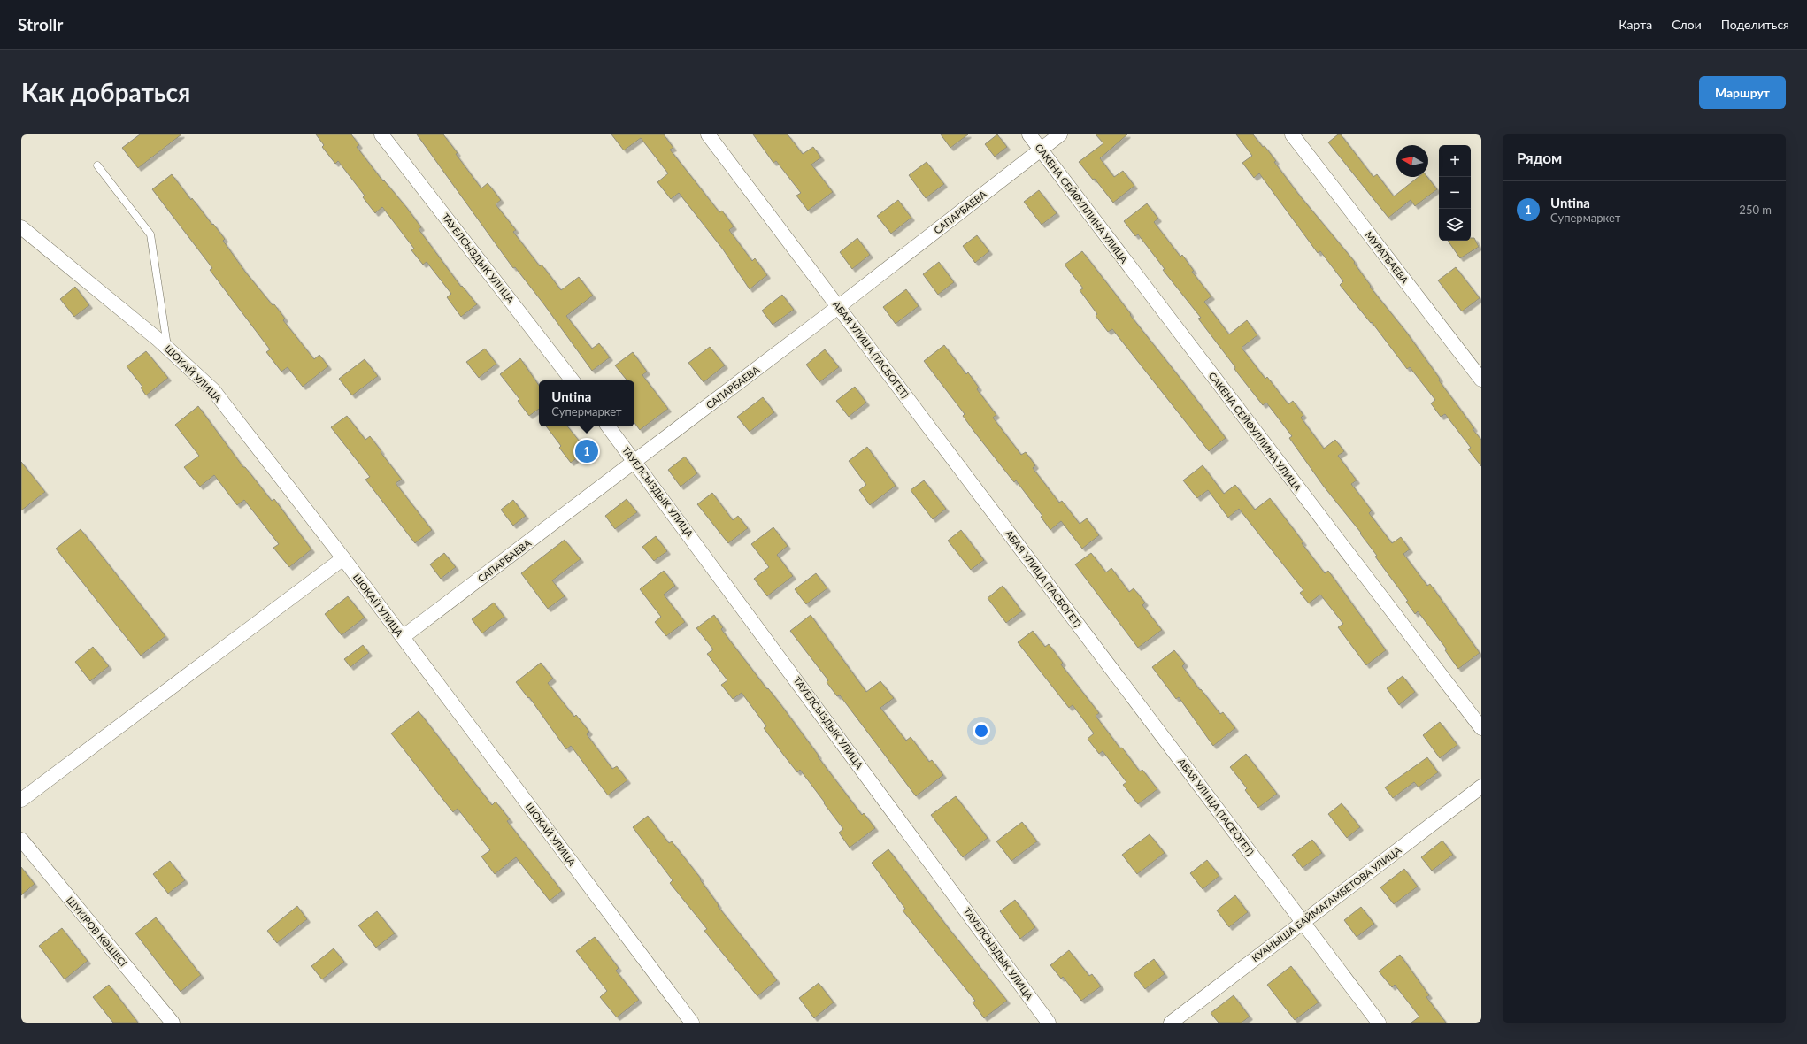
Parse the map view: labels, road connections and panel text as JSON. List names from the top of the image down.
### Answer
{
  "streets": {
    "street": [
      "САКЕНА СЕЙФУЛЛИНА УЛИЦА",
      "САПАРБАЕВА",
      "МУРАТБАЕВА",
      "ТАУЕЛСЫЗДЫК УЛИЦА",
      "АБАЯ УЛИЦА (ТАСБОГЕТ)",
      "ШОКАЙ УЛИЦА",
      "КУАНЫША БАЙМАГАМБЕТОВА УЛИЦА",
      "ШҮКІРОВ КӨШЕСІ"
    ]
  },
  "crossings": [
    ["САКЕНА СЕЙФУЛЛИНА УЛИЦА", "САПАРБАЕВА"],
    ["САПАРБАЕВА", "ТАУЕЛСЫЗДЫК УЛИЦА"],
    ["САПАРБАЕВА", "АБАЯ УЛИЦА (ТАСБОГЕТ)"],
    ["САПАРБАЕВА", "ШОКАЙ УЛИЦА"],
    ["АБАЯ УЛИЦА (ТАСБОГЕТ)", "КУАНЫША БАЙМАГАМБЕТОВА УЛИЦА"]
  ],
  "north": "left",
  "page": {
    "header": "Strollr",
    "nav": ["Карта", "Слои", "Поделиться"],
    "buttons": "Маршрут",
    "title": "Как добраться",
    "heading": "Рядом",
    "map_buttons": ["+", "−"],
    "list": [
      {
        "mark": "1",
        "name": "Untina",
        "note": "Супермаркет",
        "value": "250 m"
      }
    ],
    "popup": ["Untina", "Супермаркет"],
    "pins": "1"
  }
}
